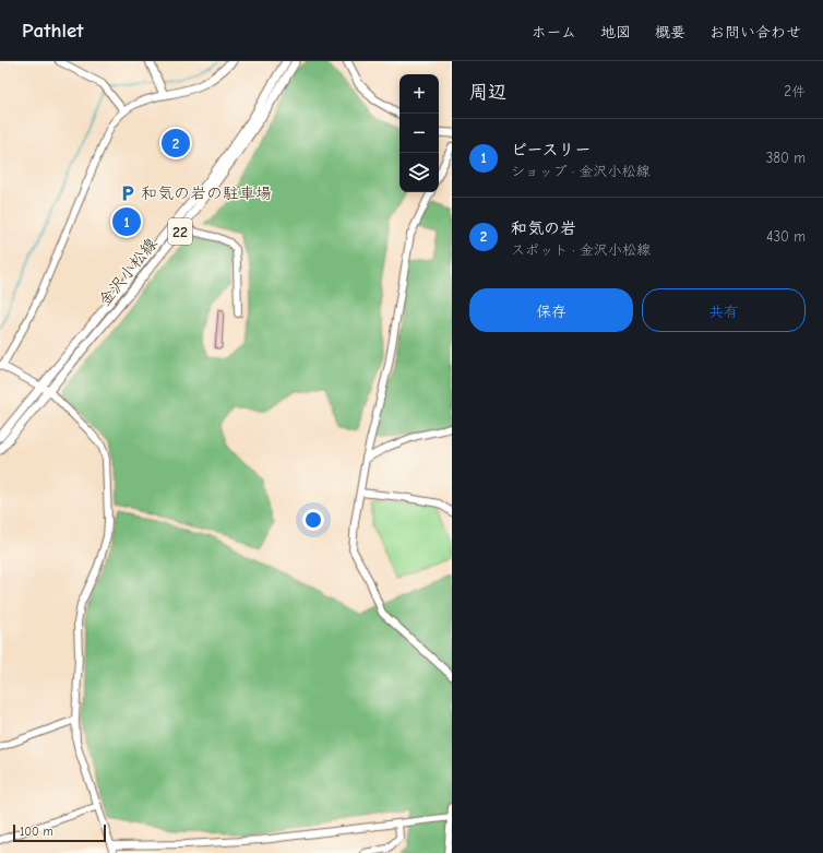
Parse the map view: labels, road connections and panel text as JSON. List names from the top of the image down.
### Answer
{
  "streets": {
    "main road": ["22", "金沢小松線"]
  },
  "places": {
    "parking": ["和気の岩の駐車場"]
  },
  "scale_bar": "100 m",
  "page": {
    "header": "Pathlet",
    "nav": [
      "ホーム",
      "地図",
      "概要",
      "お問い合わせ"
    ],
    "heading": ["周辺", "2件"],
    "map_buttons": ["+", "−"],
    "list": [
      {
        "mark": "1",
        "name": "ピースリー",
        "note": "ショップ · 金沢小松線",
        "value": "380 m"
      },
      {
        "mark": "2",
        "name": "和気の岩",
        "note": "スポット · 金沢小松線",
        "value": "430 m"
      }
    ],
    "pins": ["2", "1"],
    "buttons": ["保存", "共有"],
    "scale": "100 m"
  }
}
